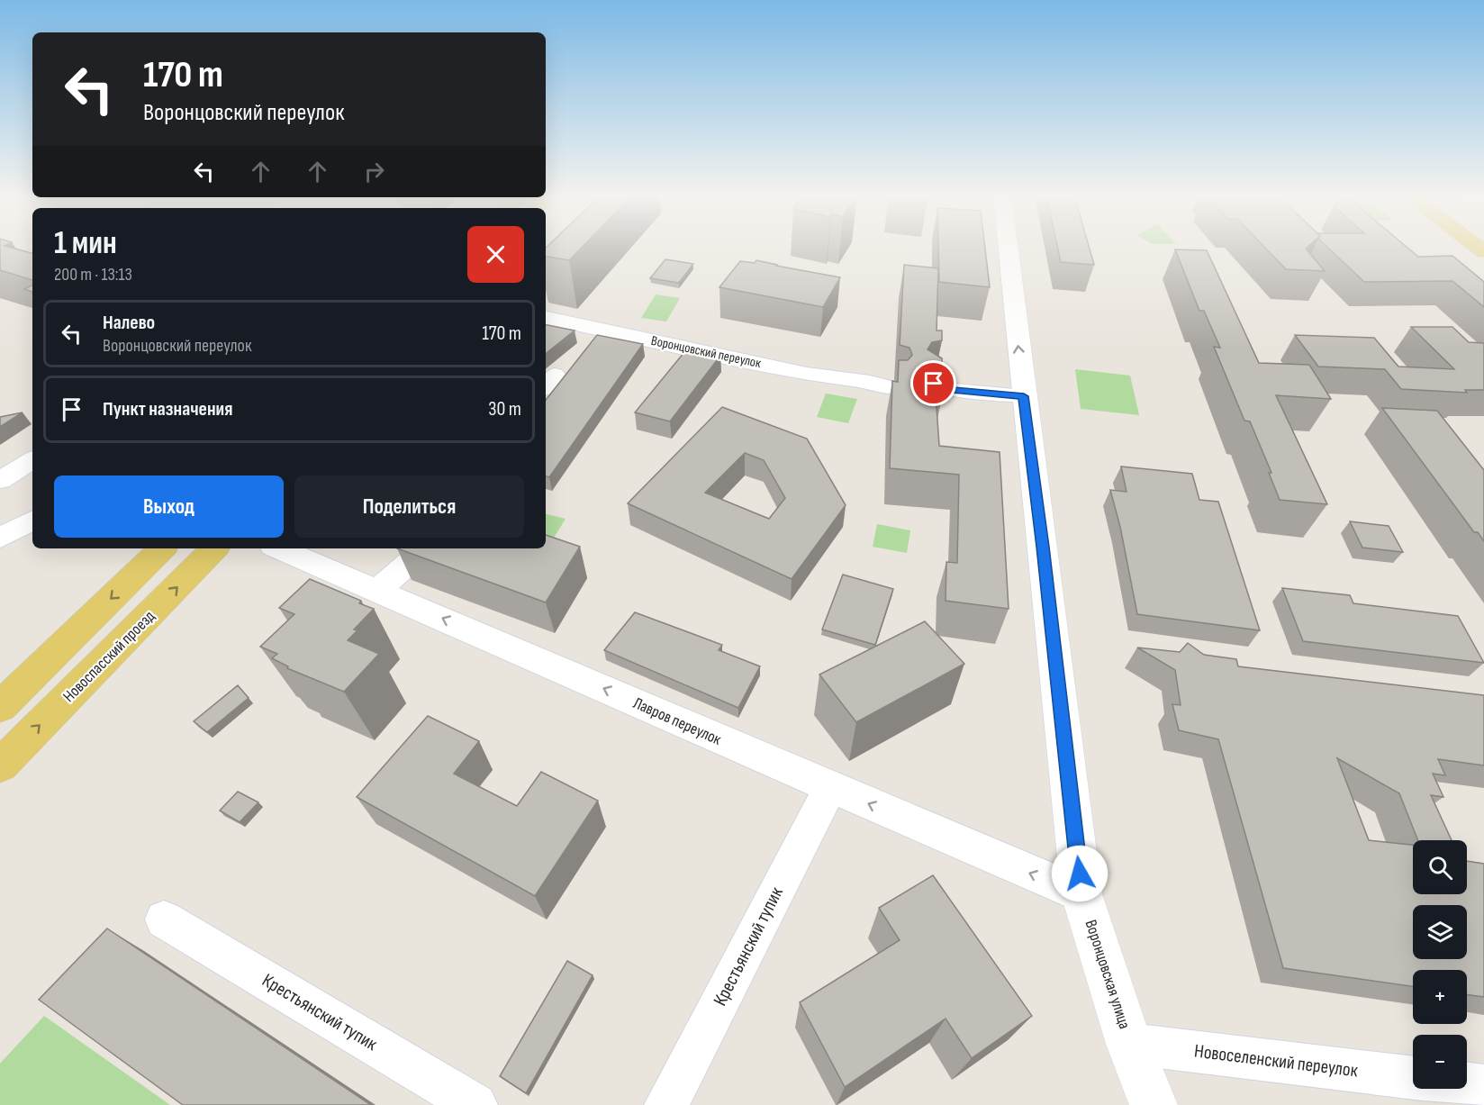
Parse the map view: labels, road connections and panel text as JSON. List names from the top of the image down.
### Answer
{
  "streets": {
    "main road": ["Новоспасский проезд", "Воронцовская улица"],
    "street": [
      "Воронцовский переулок",
      "Лавров переулок",
      "Крестьянский тупик",
      "Новоселенский переулок"
    ]
  },
  "crossings": [
    ["Лавров переулок", "Крестьянский тупик"],
    ["Лавров переулок", "Воронцовская улица"],
    ["Воронцовская улица", "Новоселенский переулок"]
  ],
  "one_way": ["Лавров переулок"],
  "page": {
    "turn": ["170 m", "Воронцовский переулок"],
    "heading": ["1 мин", "200 m · 13:13"],
    "list": [
      {
        "name": "Налево",
        "note": "Воронцовский переулок",
        "value": "170 m"
      },
      {
        "name": "Пункт назначения",
        "value": "30 m"
      }
    ],
    "buttons": ["Выход", "Поделиться"],
    "map_buttons": ["+", "−"]
  }
}
